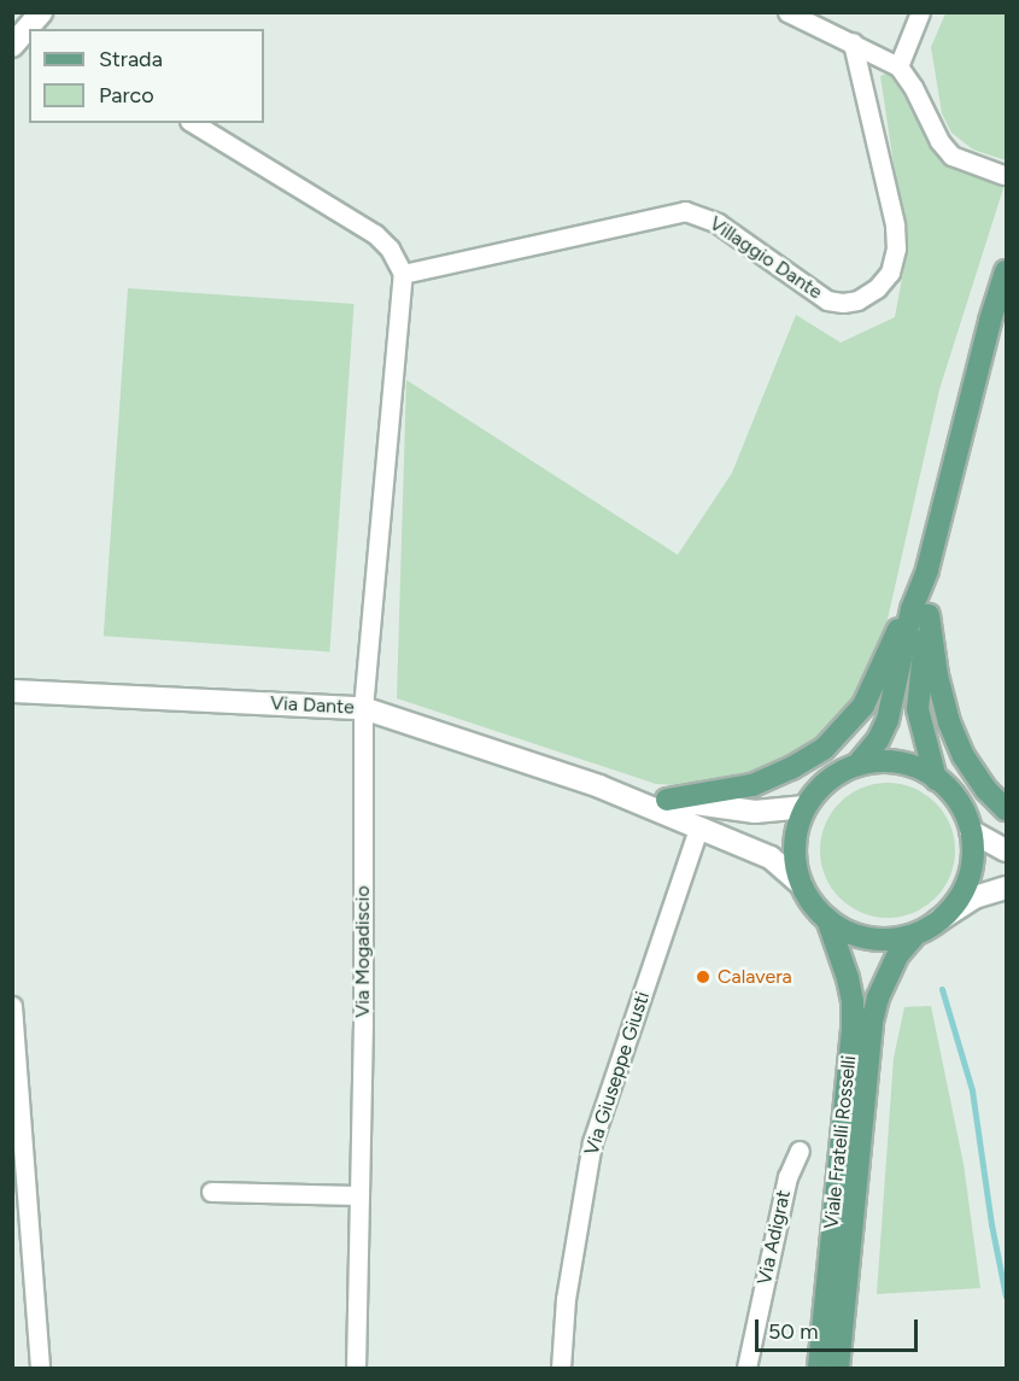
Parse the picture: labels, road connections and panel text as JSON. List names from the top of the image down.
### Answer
{
  "streets": {
    "main road": ["Viale Fratelli Rosselli"],
    "street": [
      "Villaggio Dante",
      "Via Dante",
      "Via Mogadiscio",
      "Via Giuseppe Giusti",
      "Via Adigrat"
    ]
  },
  "crossings": [
    ["Via Dante", "Via Mogadiscio"],
    ["Via Dante", "Via Giuseppe Giusti"],
    ["Via Dante", "Viale Fratelli Rosselli"]
  ],
  "places": ["Calavera"],
  "legend": ["Strada", "Parco"],
  "scale_bar": "50 m"
}
